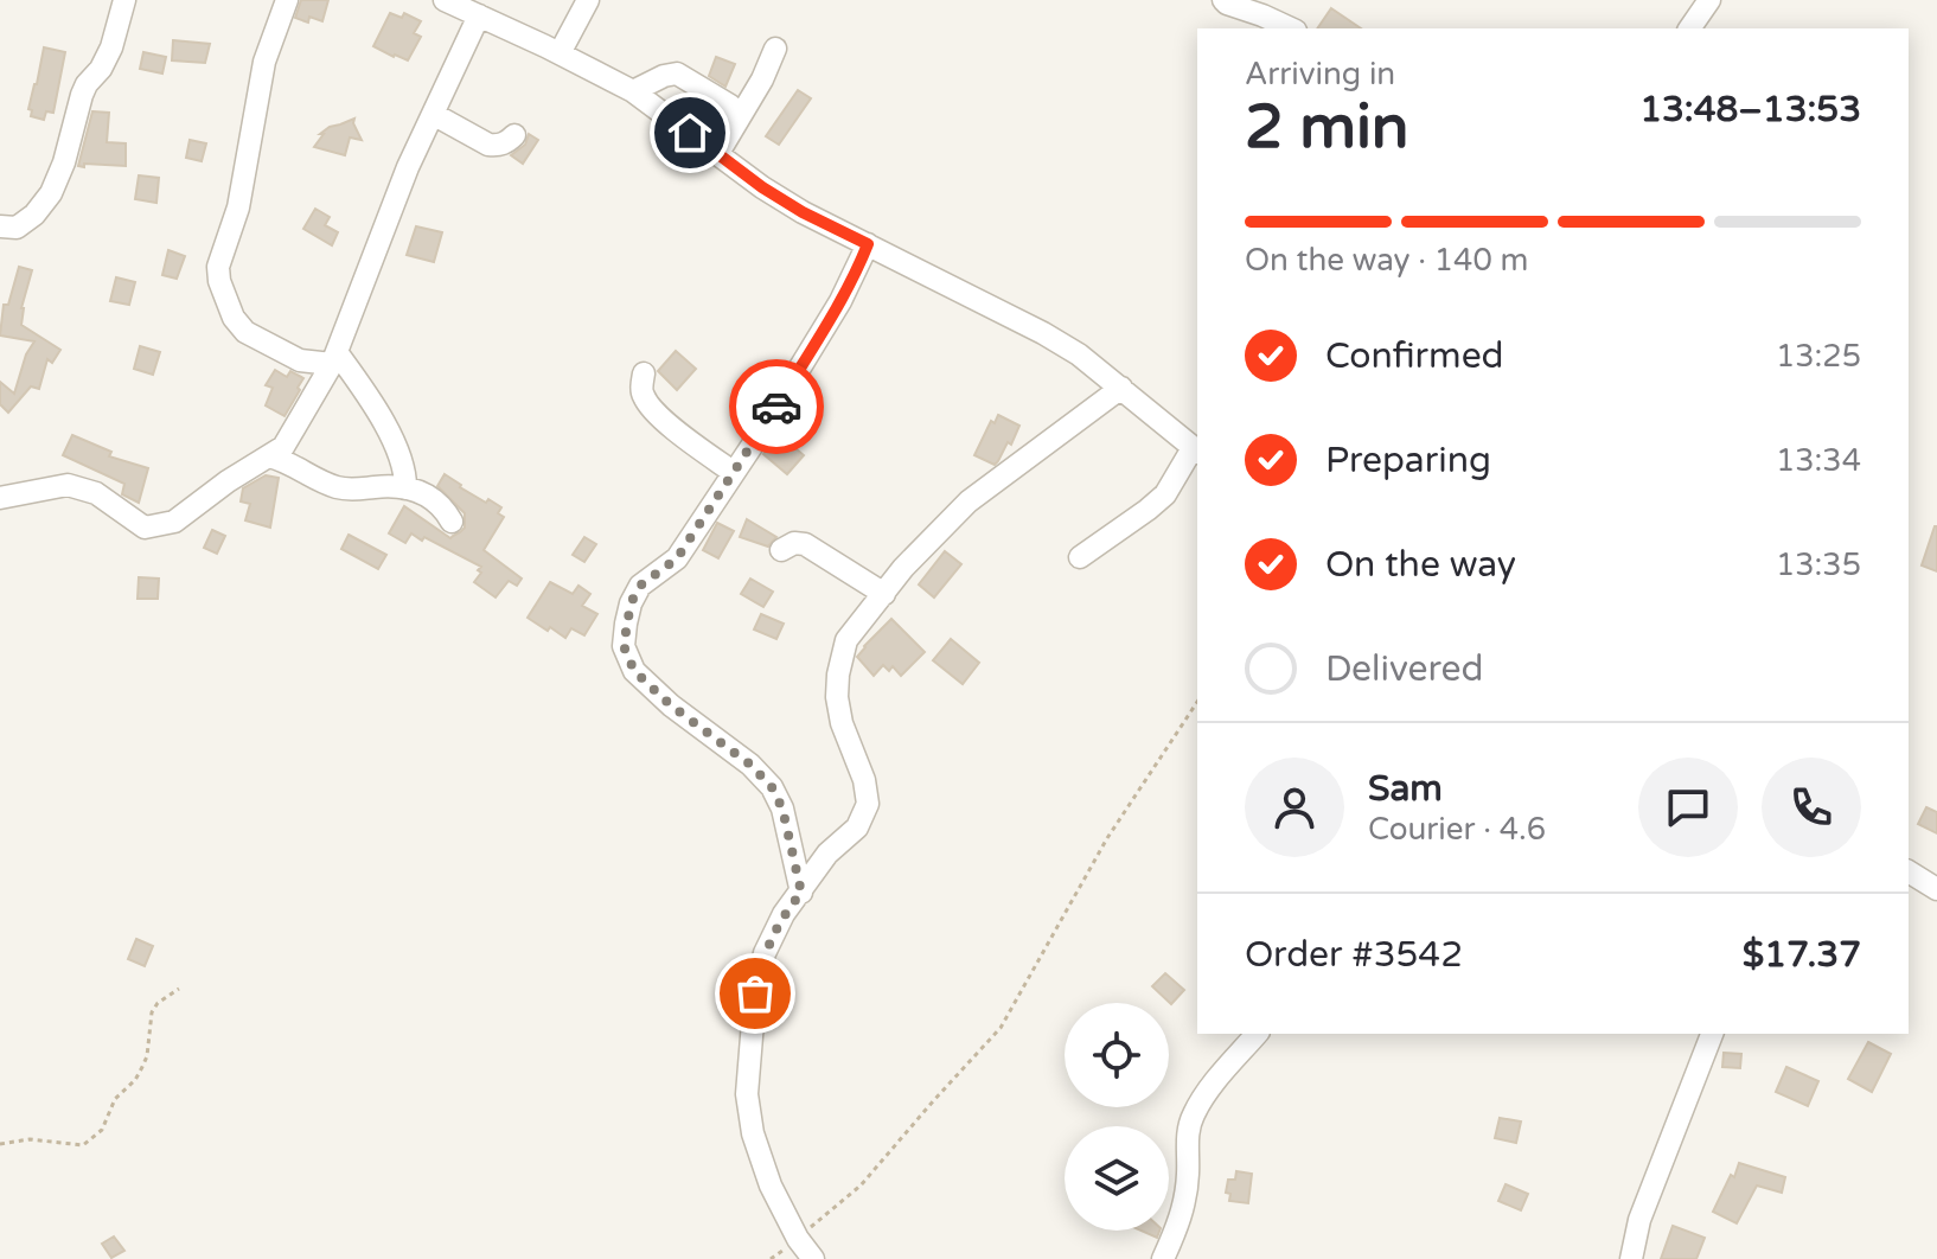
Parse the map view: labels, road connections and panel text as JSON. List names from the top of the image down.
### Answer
{
  "page": {
    "heading": ["2 min", "Arriving in", "13:48–13:53"],
    "panel": [
      "Sam",
      "Courier · 4.6",
      "Order #3542",
      "$17.37"
    ],
    "bar": "On the way · 140 m",
    "list": [
      ["Confirmed", "13:25"],
      ["Preparing", "13:34"],
      ["On the way", "13:35"],
      "Delivered"
    ]
  }
}
